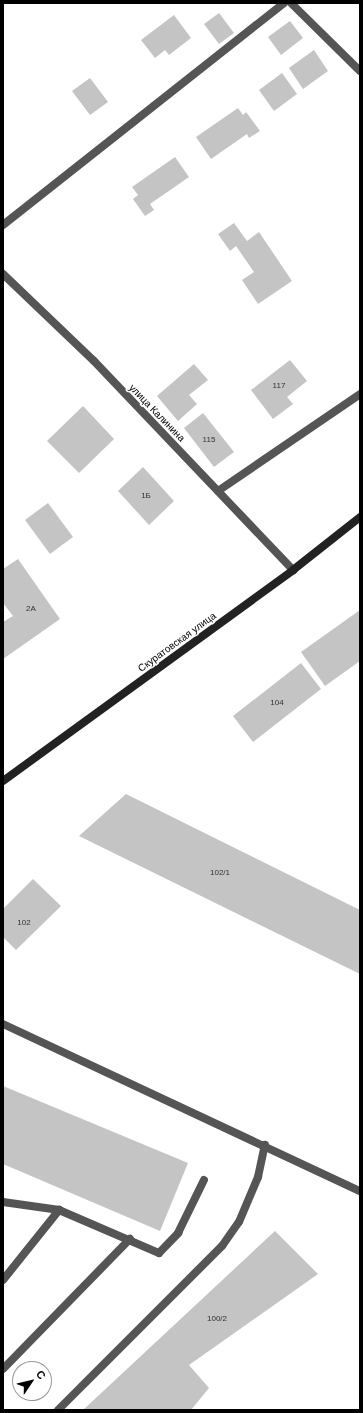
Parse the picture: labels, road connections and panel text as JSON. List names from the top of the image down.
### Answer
{
  "streets": {
    "street": ["улица Калинина", "Скуратовская улица"]
  },
  "crossings": [
    ["улица Калинина", "Скуратовская улица"]
  ],
  "house_numbers": [
    "117",
    "115",
    "1Б",
    "2А",
    "104",
    "102/1",
    "102",
    "100/2"
  ],
  "north": "top right"
}
